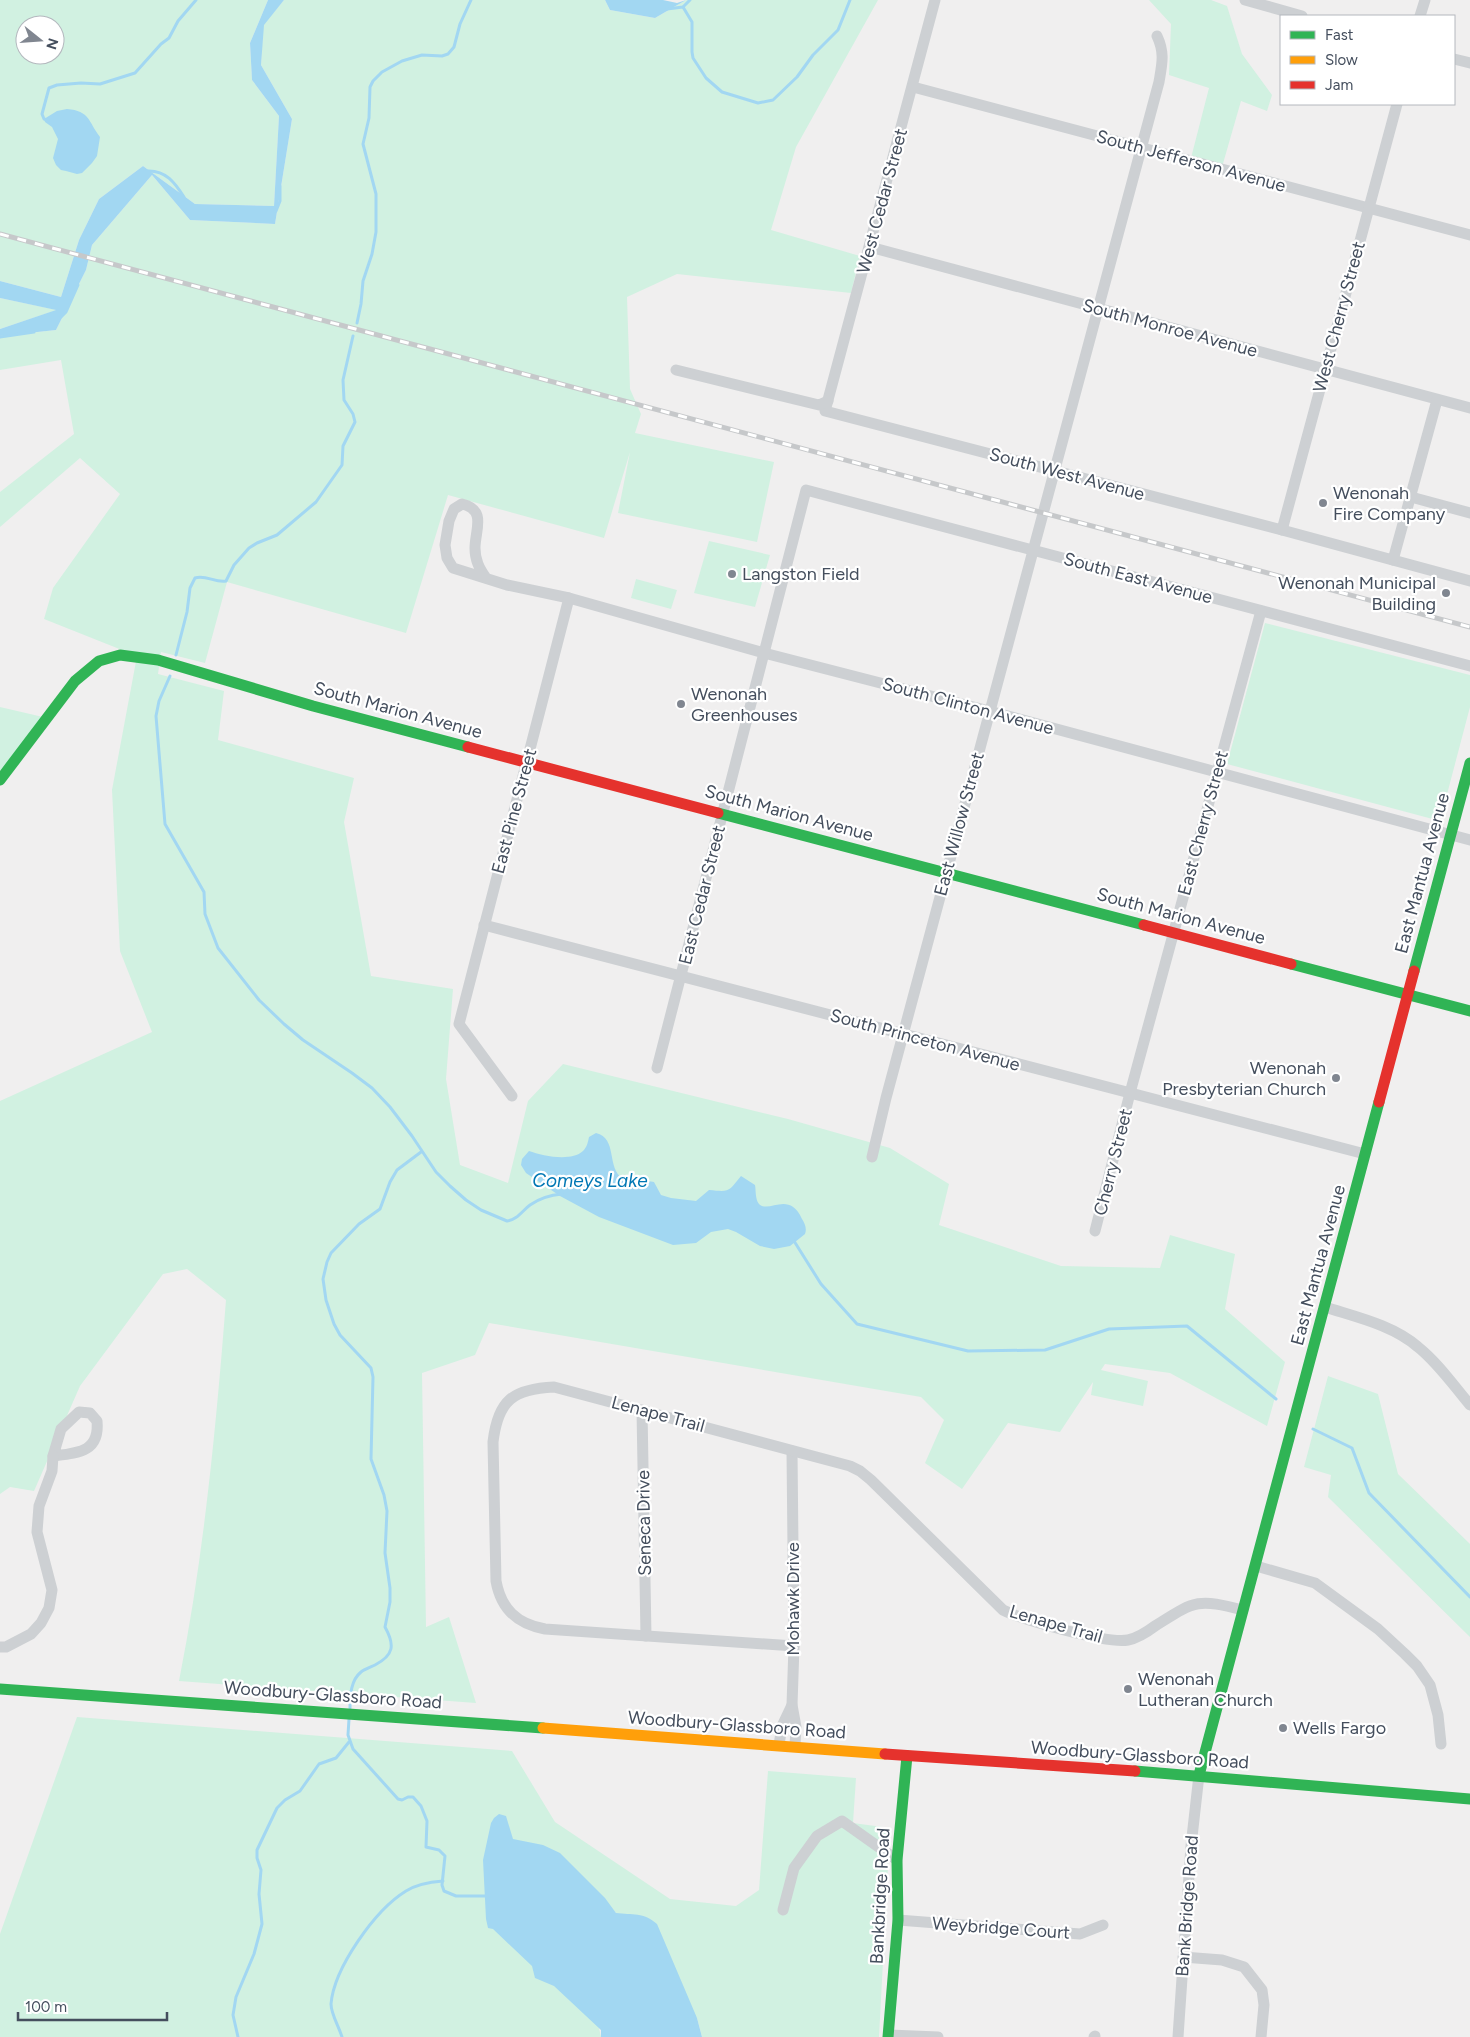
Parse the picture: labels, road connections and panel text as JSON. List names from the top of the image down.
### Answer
{
  "streets": {
    "street": [
      "South Jefferson Avenue",
      "West Cedar Street",
      "West Cherry Street",
      "South Monroe Avenue",
      "South West Avenue",
      "South East Avenue",
      "South Clinton Avenue",
      "South Marion Avenue",
      "East Pine Street",
      "East Cherry Street",
      "East Willow Street",
      "East Mantua Avenue",
      "East Cedar Street",
      "South Princeton Avenue",
      "Cherry Street",
      "Lenape Trail",
      "Seneca Drive",
      "Mohawk Drive",
      "Woodbury-Glassboro Road",
      "Bankbridge Road",
      "Bank Bridge Road",
      "Weybridge Court"
    ]
  },
  "crossings": [
    ["South Jefferson Avenue", "West Cedar Street"],
    ["South Jefferson Avenue", "West Cherry Street"],
    ["South Jefferson Avenue", "East Willow Street"],
    ["West Cedar Street", "South Monroe Avenue"],
    ["West Cedar Street", "South West Avenue"],
    ["West Cherry Street", "South Monroe Avenue"],
    ["West Cherry Street", "South West Avenue"],
    ["South Monroe Avenue", "East Willow Street"],
    ["South West Avenue", "East Willow Street"],
    ["South East Avenue", "East Cherry Street"],
    ["South East Avenue", "East Willow Street"],
    ["South East Avenue", "East Cedar Street"],
    ["South Clinton Avenue", "East Pine Street"],
    ["South Clinton Avenue", "East Cherry Street"],
    ["South Clinton Avenue", "East Willow Street"],
    ["South Clinton Avenue", "East Mantua Avenue"],
    ["South Clinton Avenue", "East Cedar Street"],
    ["South Marion Avenue", "East Pine Street"],
    ["South Marion Avenue", "East Cherry Street"],
    ["South Marion Avenue", "East Willow Street"],
    ["South Marion Avenue", "East Mantua Avenue"],
    ["South Marion Avenue", "East Cedar Street"],
    ["East Pine Street", "South Princeton Avenue"],
    ["East Cherry Street", "South Princeton Avenue"],
    ["East Cherry Street", "Cherry Street"],
    ["East Willow Street", "South Princeton Avenue"],
    ["East Mantua Avenue", "South Princeton Avenue"],
    ["East Mantua Avenue", "Lenape Trail"],
    ["East Mantua Avenue", "Woodbury-Glassboro Road"],
    ["East Mantua Avenue", "Bank Bridge Road"],
    ["East Cedar Street", "South Princeton Avenue"],
    ["South Princeton Avenue", "Cherry Street"],
    ["Lenape Trail", "Seneca Drive"],
    ["Lenape Trail", "Mohawk Drive"],
    ["Mohawk Drive", "Woodbury-Glassboro Road"],
    ["Woodbury-Glassboro Road", "Bankbridge Road"],
    ["Woodbury-Glassboro Road", "Bank Bridge Road"],
    ["Bankbridge Road", "Weybridge Court"]
  ],
  "water": ["Comeys Lake"],
  "places": [
    "Wenonah Fire Company",
    "Langston Field",
    "Wenonah Municipal Building",
    "Wenonah Greenhouses",
    "Wenonah Presbyterian Church",
    "Wenonah Lutheran Church",
    "Wells Fargo"
  ],
  "legend": ["Fast", "Slow", "Jam"],
  "scale_bar": "100 m",
  "north": "right"
}
